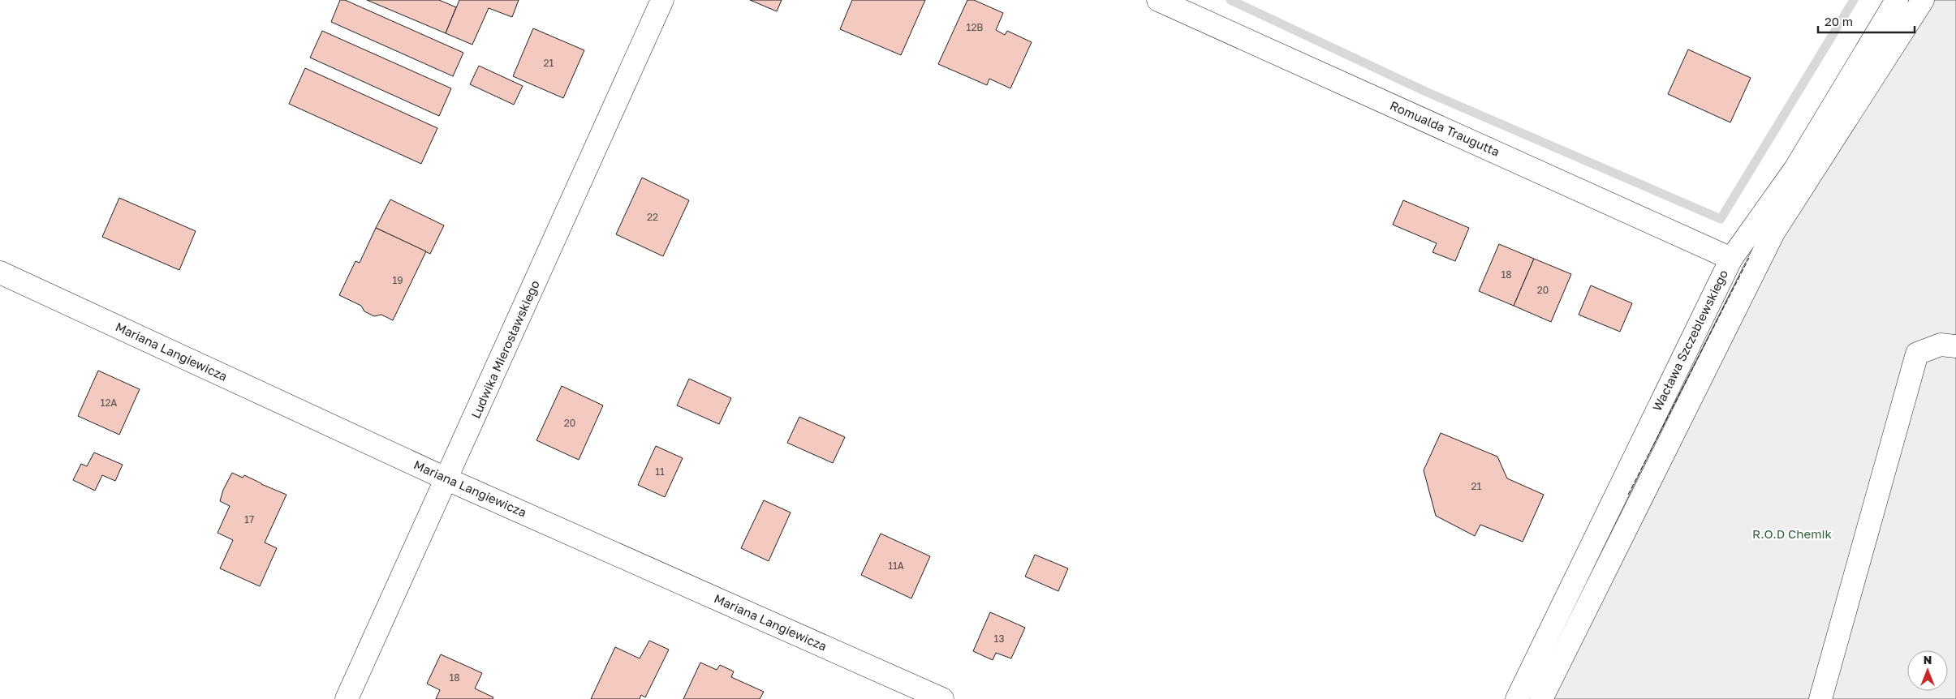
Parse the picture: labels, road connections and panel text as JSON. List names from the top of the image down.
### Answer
{
  "streets": {
    "street": [
      "Romualda Traugutta",
      "Wacława Szczeblewskiego",
      "Ludwika Mierosławskiego",
      "Mariana Langiewicza"
    ]
  },
  "crossings": [
    ["Romualda Traugutta", "Wacława Szczeblewskiego"],
    ["Ludwika Mierosławskiego", "Mariana Langiewicza"]
  ],
  "parks": ["R.O.D Chemik"],
  "house_numbers": [
    "12B",
    "21",
    "22",
    "18",
    "19",
    "20",
    "12A",
    "20",
    "11",
    "21",
    "17",
    "11A",
    "13",
    "18"
  ],
  "scale_bar": "20 m",
  "north": "top"
}
